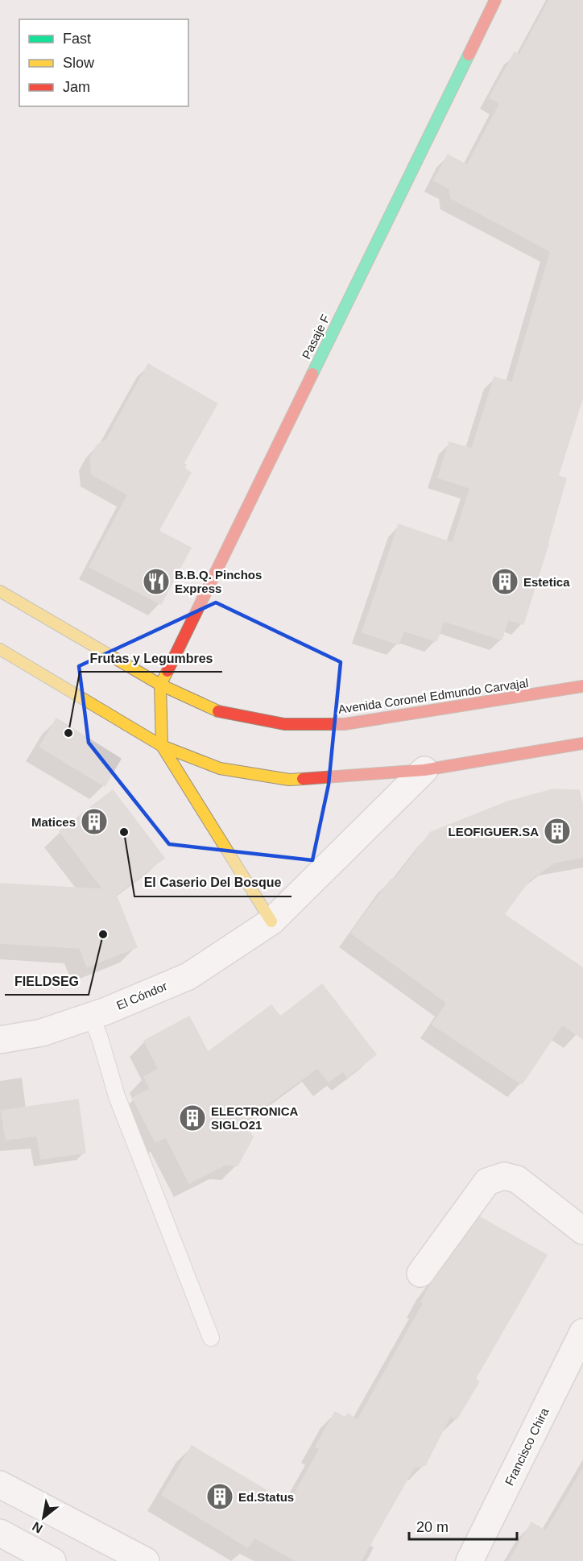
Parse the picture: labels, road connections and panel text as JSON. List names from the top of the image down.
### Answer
{
  "streets": {
    "main road": ["Pasaje F", "Avenida Coronel Edmundo Carvajal"],
    "street": ["El Cóndor", "Francisco Chira"]
  },
  "crossings": [
    ["Pasaje F", "Avenida Coronel Edmundo Carvajal"]
  ],
  "places": {
    "restaurant": ["B.B.Q. Pinchos Express"],
    "building": [
      "Estetica",
      "Matices",
      "LEOFIGUER.SA",
      "ELECTRONICA SIGLO21",
      "Ed.Status"
    ],
    "other": ["Frutas y Legumbres", "El Caserio Del Bosque", "FIELDSEG"]
  },
  "legend": ["Fast", "Slow", "Jam"],
  "scale_bar": "20 m",
  "north": "bottom left"
}
